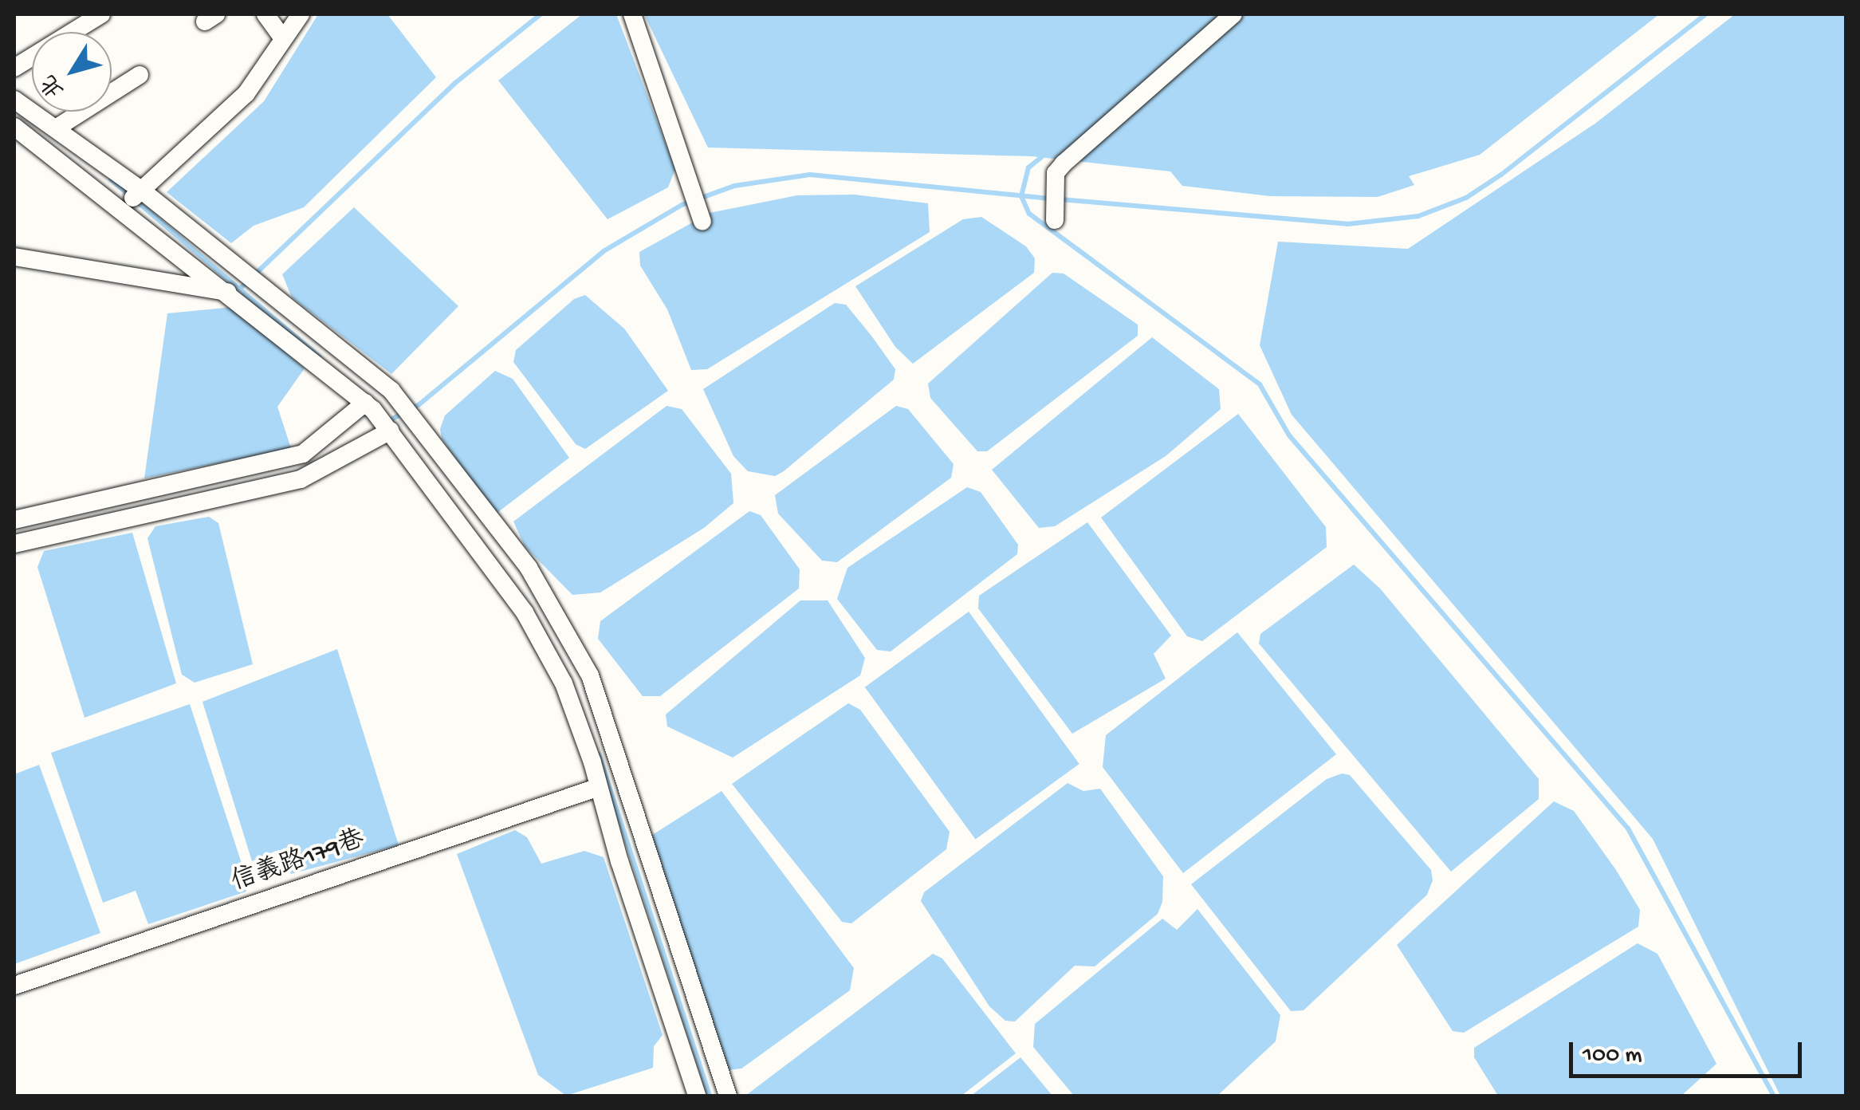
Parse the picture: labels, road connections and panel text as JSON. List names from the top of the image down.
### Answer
{
  "streets": {
    "street": ["信義路179巷"]
  },
  "scale_bar": "100 m",
  "north": "bottom left"
}
